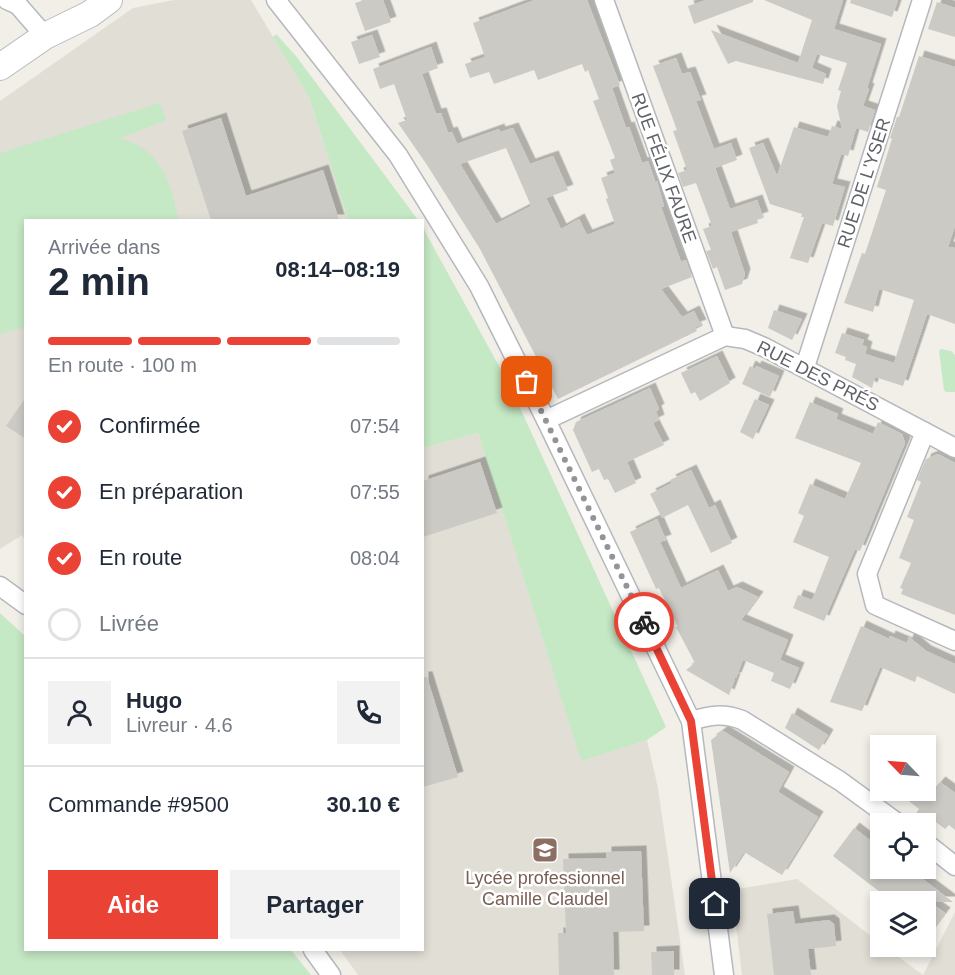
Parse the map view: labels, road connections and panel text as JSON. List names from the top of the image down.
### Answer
{
  "streets": {
    "street": ["RUE FÉLIX FAURE", "RUE DE L'YSER", "RUE DES PRÉS"]
  },
  "crossings": [
    ["RUE FÉLIX FAURE", "RUE DES PRÉS"],
    ["RUE DE L'YSER", "RUE DES PRÉS"]
  ],
  "places": {
    "school or university": ["Lycée professionnel Camille Claudel"]
  },
  "north": "top left",
  "page": {
    "heading": ["2 min", "Arrivée dans", "08:14–08:19"],
    "panel": [
      "Hugo",
      "Livreur · 4.6",
      "Commande #9500",
      "30.10 €"
    ],
    "bar": "En route · 100 m",
    "list": [
      ["Confirmée", "07:54"],
      ["En préparation", "07:55"],
      ["En route", "08:04"],
      "Livrée"
    ],
    "buttons": ["Aide", "Partager"]
  }
}
